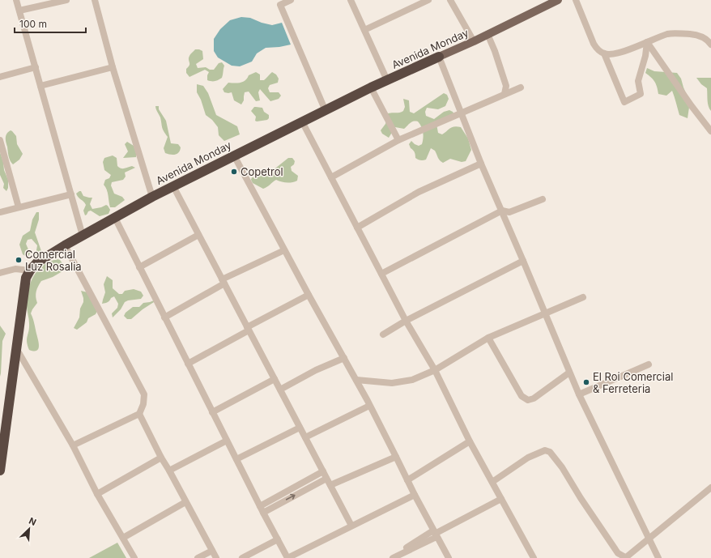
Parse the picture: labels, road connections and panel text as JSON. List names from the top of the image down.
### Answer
{
  "streets": {
    "highway": ["Avenida Monday"]
  },
  "places": ["Copetrol", "Comercial Luz Rosalia", "El Roi Comercial & Ferreteria"],
  "scale_bar": "100 m",
  "north": "top right"
}
